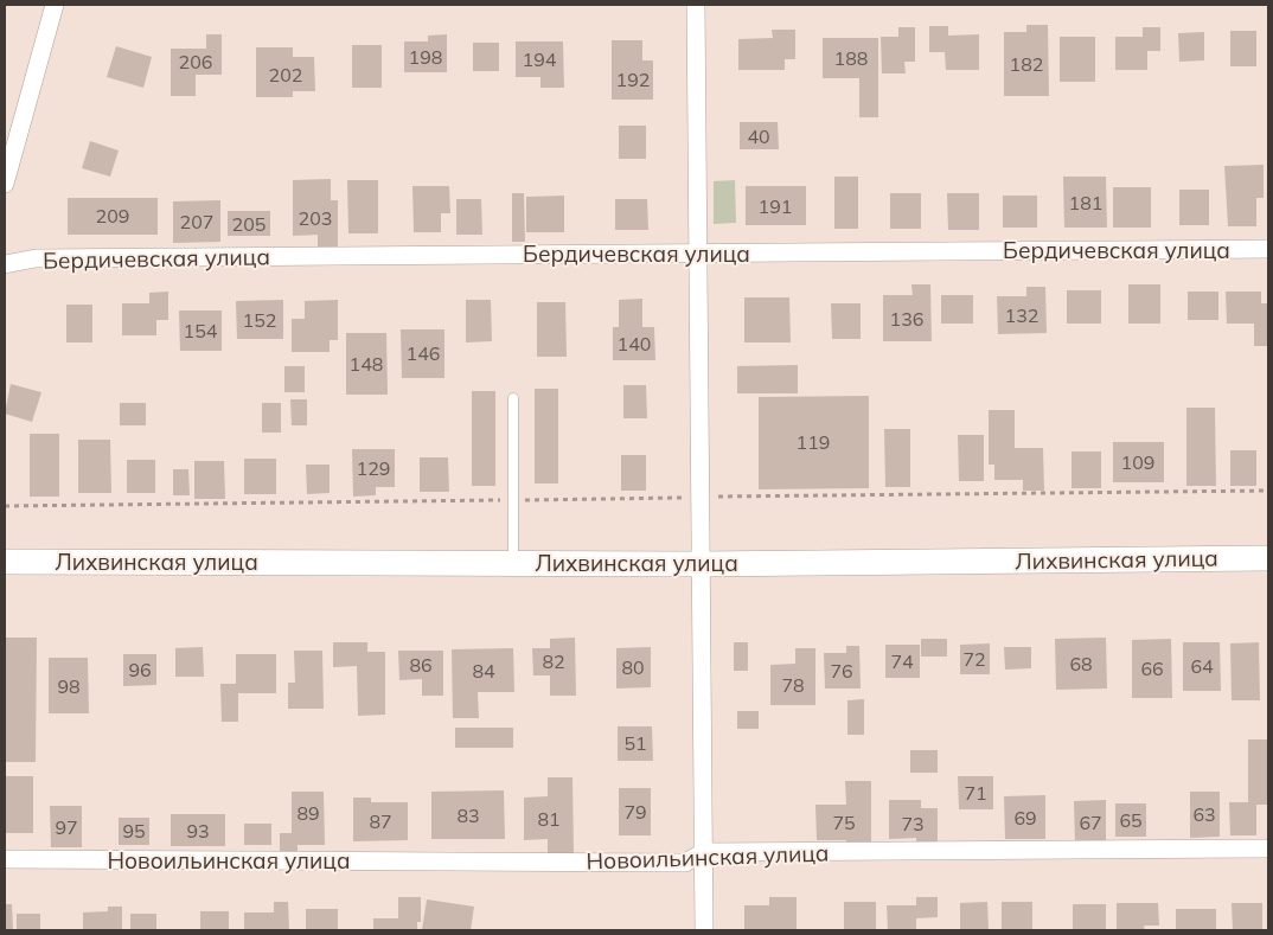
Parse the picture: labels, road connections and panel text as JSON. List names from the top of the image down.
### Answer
{
  "streets": {
    "main road": ["Лихвинская улица"],
    "street": ["Бердичевская улица", "Новоильинская улица"]
  },
  "house_numbers": [
    "198",
    "188",
    "194",
    "206",
    "182",
    "202",
    "192",
    "40",
    "181",
    "191",
    "209",
    "203",
    "207",
    "205",
    "132",
    "136",
    "152",
    "154",
    "140",
    "146",
    "148",
    "119",
    "109",
    "129",
    "72",
    "82",
    "74",
    "68",
    "86",
    "64",
    "80",
    "66",
    "96",
    "84",
    "76",
    "78",
    "98",
    "51",
    "71",
    "79",
    "89",
    "63",
    "83",
    "69",
    "81",
    "65",
    "87",
    "75",
    "67",
    "73",
    "97",
    "95",
    "93"
  ]
}
